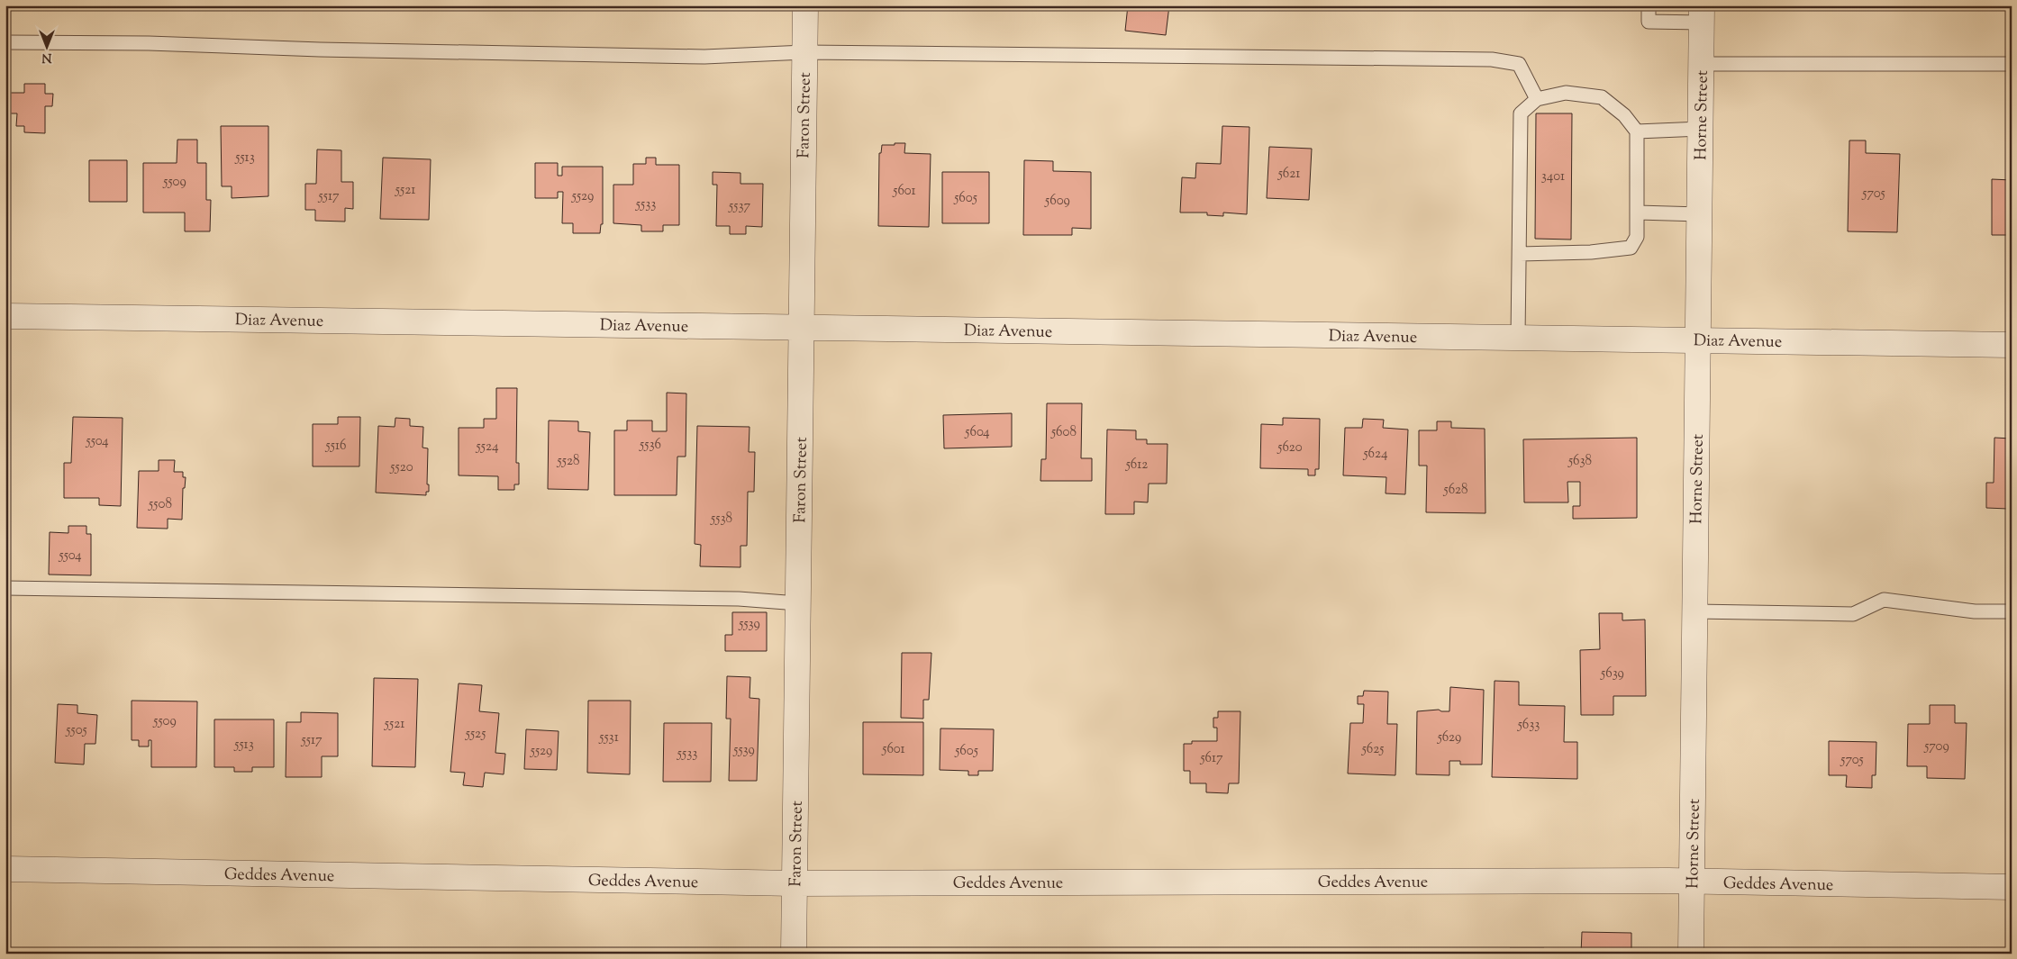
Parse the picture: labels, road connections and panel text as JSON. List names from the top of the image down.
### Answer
{
  "streets": {
    "street": [
      "Faron Street",
      "Horne Street",
      "Diaz Avenue",
      "Geddes Avenue"
    ]
  },
  "crossings": [
    ["Faron Street", "Diaz Avenue"],
    ["Faron Street", "Geddes Avenue"],
    ["Horne Street", "Diaz Avenue"],
    ["Horne Street", "Geddes Avenue"]
  ],
  "house_numbers": [
    "5513",
    "5621",
    "3401",
    "5509",
    "5521",
    "5601",
    "5705",
    "5517",
    "5529",
    "5605",
    "5609",
    "5533",
    "5537",
    "5604",
    "5608",
    "5504",
    "5536",
    "5516",
    "5524",
    "5620",
    "5624",
    "5528",
    "5638",
    "5612",
    "5520",
    "5628",
    "5508",
    "5538",
    "5504",
    "5539",
    "5639",
    "5509",
    "5521",
    "5633",
    "5505",
    "5525",
    "5531",
    "5629",
    "5517",
    "5513",
    "5709",
    "5601",
    "5625",
    "5539",
    "5529",
    "5605",
    "5533",
    "5617",
    "5705"
  ],
  "north": "bottom"
}
